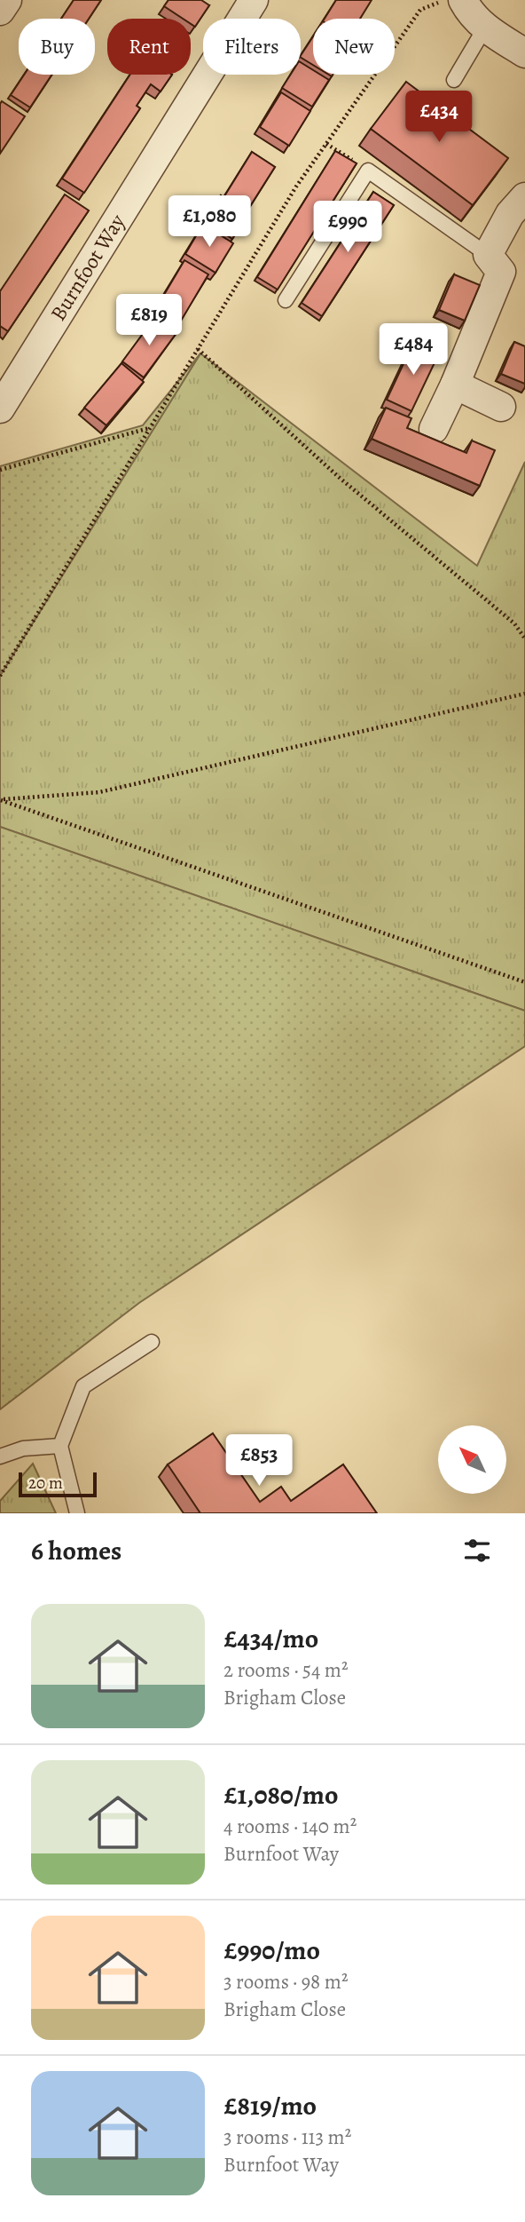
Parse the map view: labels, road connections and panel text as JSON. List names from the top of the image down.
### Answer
{
  "streets": {
    "street": ["Burnfoot Way"]
  },
  "scale_bar": "20 m",
  "north": "top left",
  "page": {
    "chip": [
      "Buy",
      "Rent",
      "Filters",
      "New"
    ],
    "price": [
      "£434",
      "£1,080",
      "£990",
      "£819",
      "£484",
      "£853"
    ],
    "scale": "20 m",
    "heading": "6 homes",
    "list": [
      {
        "name": "£434/mo",
        "note": "2 rooms · 54 m² · Brigham Close"
      },
      {
        "name": "£1,080/mo",
        "note": "4 rooms · 140 m² · Burnfoot Way"
      },
      {
        "name": "£990/mo",
        "note": "3 rooms · 98 m² · Brigham Close"
      },
      {
        "name": "£819/mo",
        "note": "3 rooms · 113 m² · Burnfoot Way"
      }
    ]
  }
}
